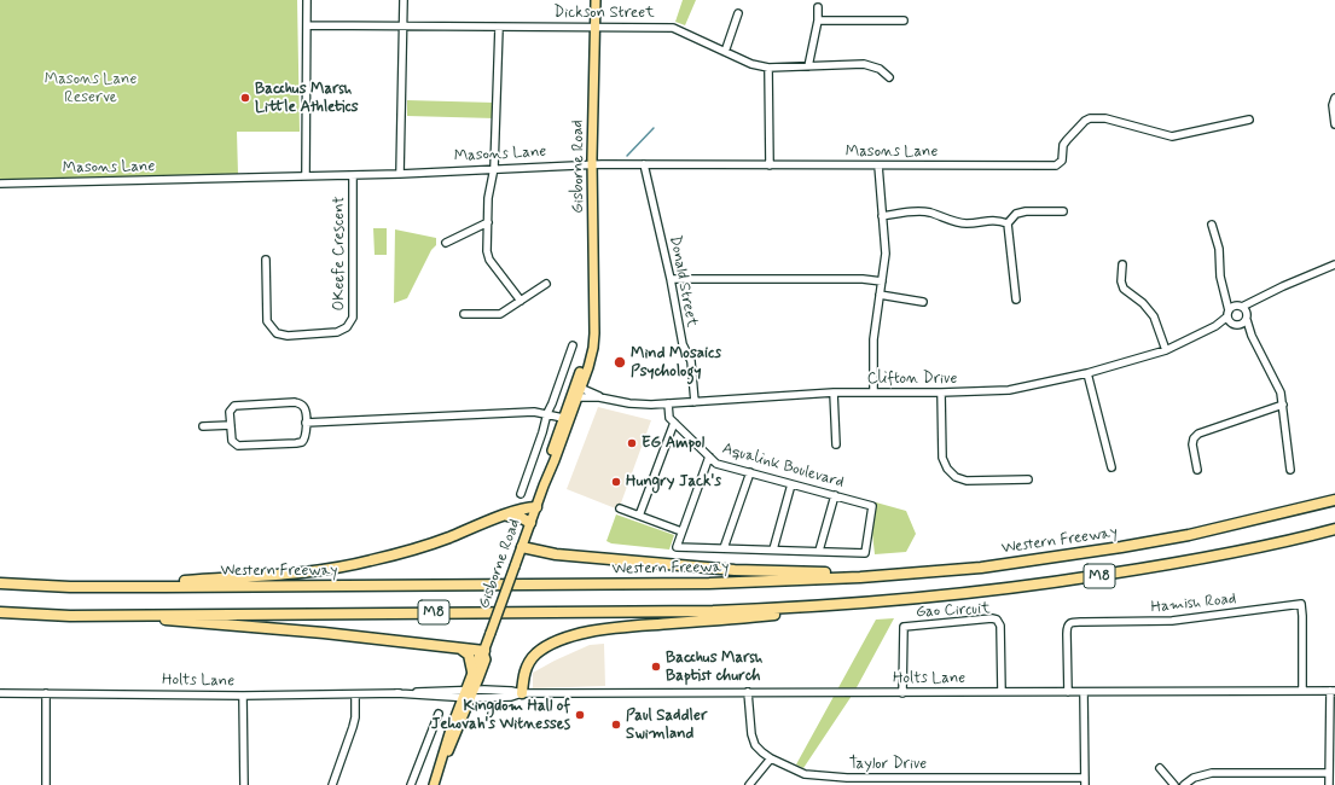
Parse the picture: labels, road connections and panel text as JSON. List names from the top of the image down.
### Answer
{
  "streets": {
    "highway": ["Western Freeway", "M8"],
    "main road": ["Gisborne Road"],
    "street": [
      "Dickson Street",
      "Masons Lane",
      "OKeefe Crescent",
      "Donald Street",
      "Clifton Drive",
      "Aqualink Boulevard",
      "Hamish Road",
      "Gao Circuit",
      "Holts Lane",
      "Taylor Drive"
    ]
  },
  "crossings": [
    ["Dickson Street", "Gisborne Road"],
    ["Masons Lane", "Gisborne Road"],
    ["Masons Lane", "OKeefe Crescent"],
    ["Masons Lane", "Donald Street"],
    ["Gisborne Road", "Clifton Drive"],
    ["Gisborne Road", "Holts Lane"],
    ["Donald Street", "Clifton Drive"],
    ["Clifton Drive", "Aqualink Boulevard"],
    ["Hamish Road", "Holts Lane"],
    ["Gao Circuit", "Holts Lane"],
    ["Holts Lane", "Taylor Drive"]
  ],
  "parks": ["Masons Lane Reserve"],
  "places": [
    "Bacchus Marsh Little Athletics",
    "Mind Mosaics Psychology",
    "EG Ampol",
    "Hungry Jack's",
    "Bacchus Marsh Baptist church",
    "Kingdom Hall of Jehovah's Witnesses",
    "Paul Saddler Swimland"
  ]
}
